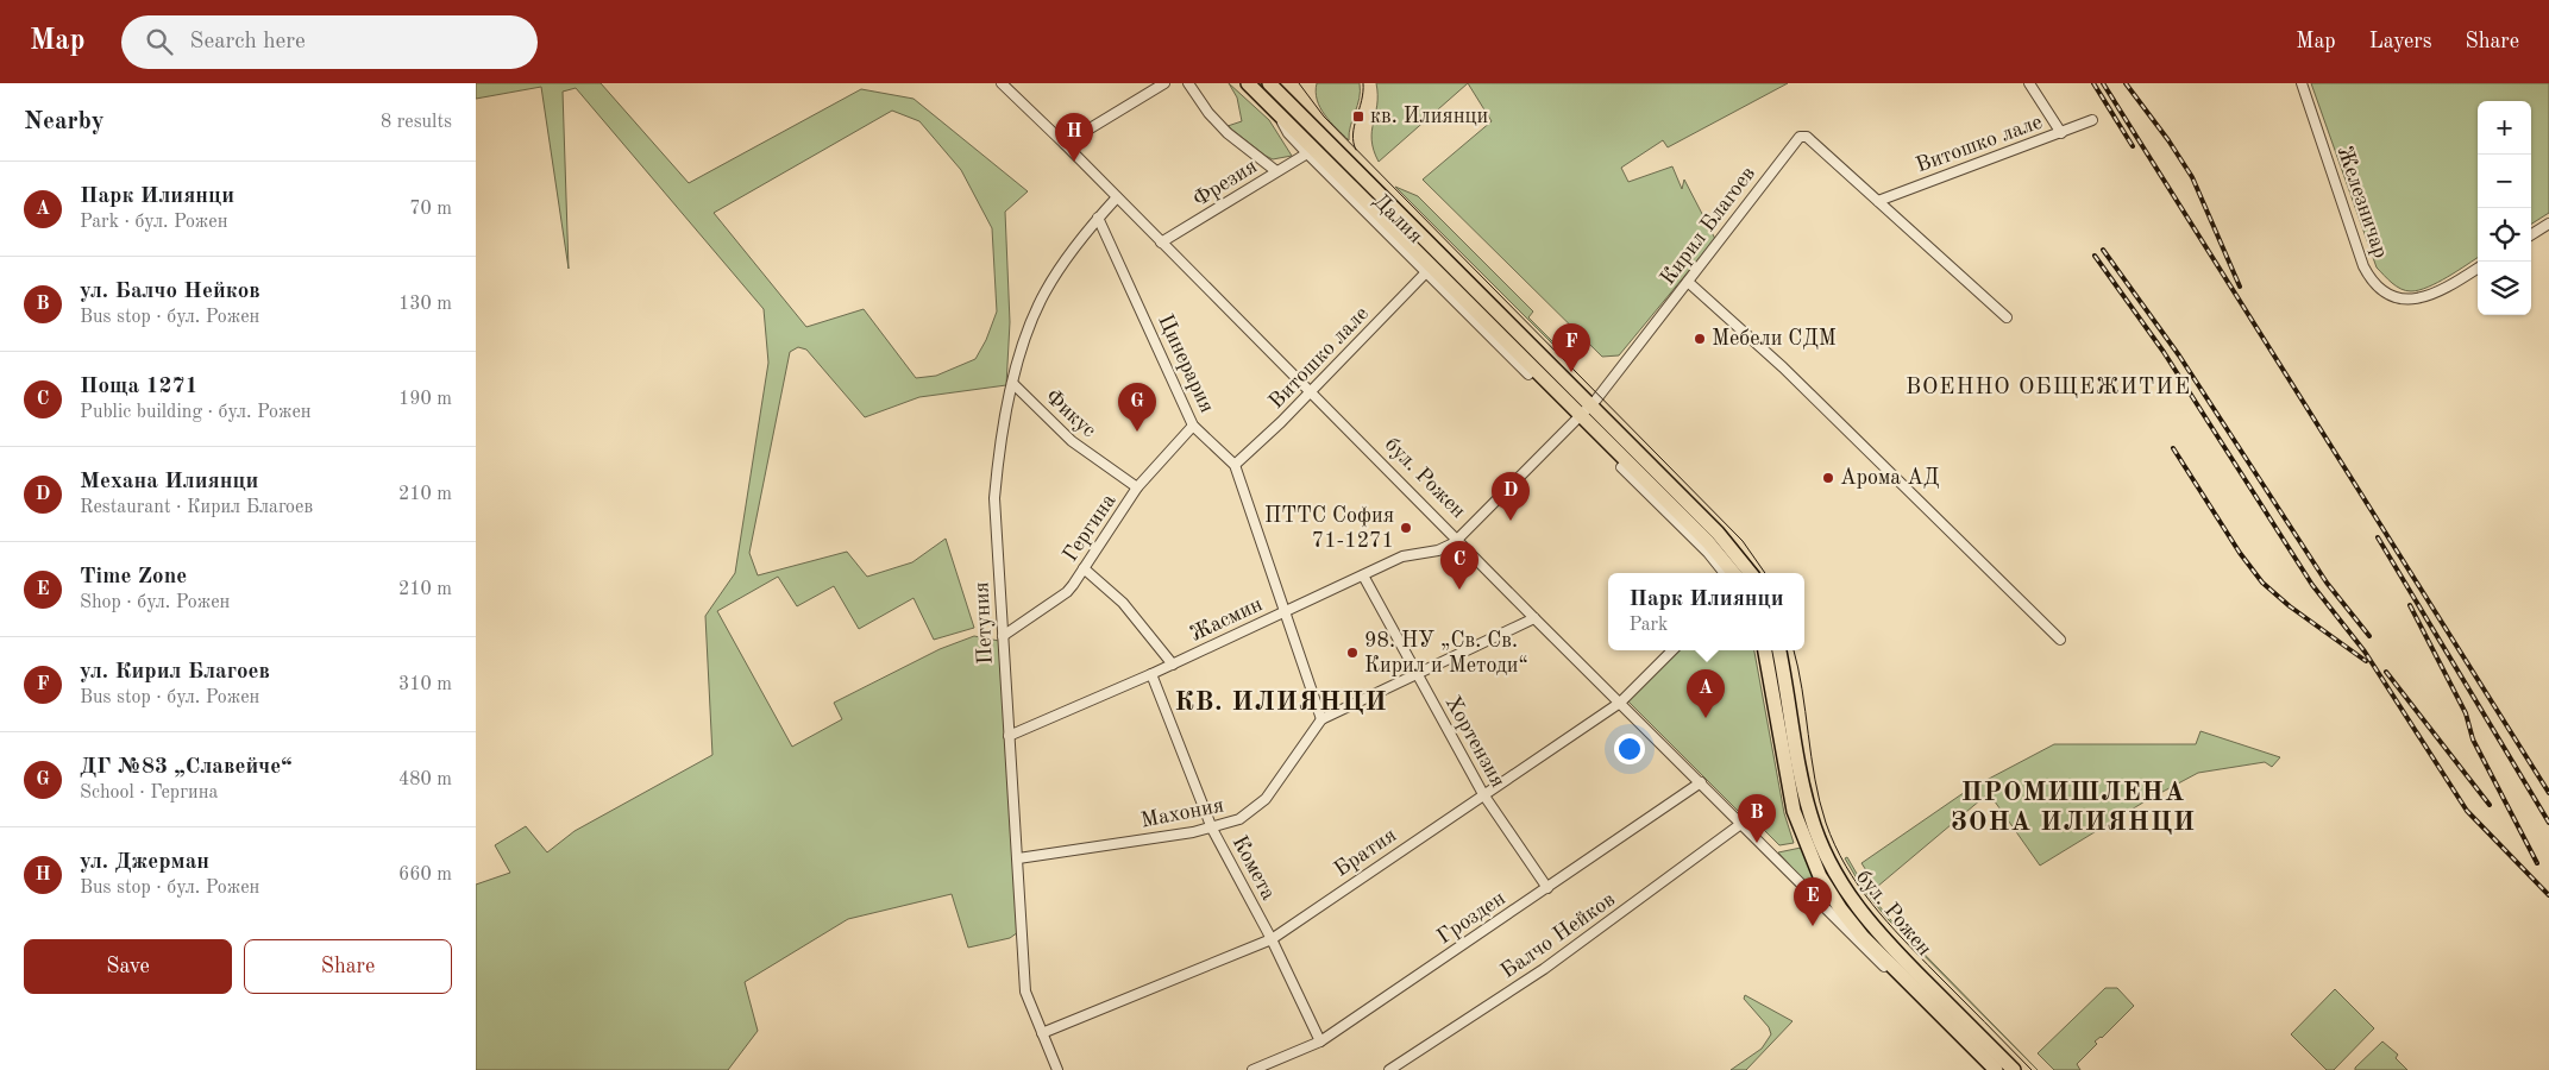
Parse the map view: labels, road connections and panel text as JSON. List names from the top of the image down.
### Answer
{
  "streets": {
    "main road": ["бул. Рожен"],
    "street": [
      "Витошко лале",
      "Фрезия",
      "Железничар",
      "Далия",
      "Кирил Благоев",
      "Цинерария",
      "Фикус",
      "Гергина",
      "Жасмин",
      "Петуния",
      "Хортензия",
      "Махония",
      "Братия",
      "Комета",
      "Грозден",
      "Балчо Нейков"
    ]
  },
  "crossings": [
    ["Витошко лале", "Далия"],
    ["Витошко лале", "Кирил Благоев"],
    ["Витошко лале", "Цинерария"],
    ["Витошко лале", "бул. Рожен"],
    ["Фрезия", "Далия"],
    ["Фрезия", "бул. Рожен"],
    ["Кирил Благоев", "бул. Рожен"],
    ["Кирил Благоев", "Жасмин"],
    ["Цинерария", "Гергина"],
    ["Цинерария", "Жасмин"],
    ["Цинерария", "Петуния"],
    ["Цинерария", "Махония"],
    ["Фикус", "Гергина"],
    ["Фикус", "Петуния"],
    ["бул. Рожен", "Жасмин"],
    ["бул. Рожен", "Петуния"],
    ["бул. Рожен", "Братия"],
    ["бул. Рожен", "Грозден"],
    ["бул. Рожен", "Балчо Нейков"],
    ["Гергина", "Петуния"],
    ["Жасмин", "Петуния"],
    ["Жасмин", "Хортензия"],
    ["Жасмин", "Комета"],
    ["Петуния", "Махония"],
    ["Петуния", "Братия"],
    ["Хортензия", "Братия"],
    ["Хортензия", "Грозден"],
    ["Махония", "Комета"],
    ["Братия", "Комета"],
    ["Комета", "Грозден"]
  ],
  "districts": ["ВОЕННО ОБЩЕЖИТИЕ", "КВ. ИЛИЯНЦИ", "ПРОМИШЛЕНА ЗОНА ИЛИЯНЦИ"],
  "places": {
    "transit": ["кв. Илиянци"],
    "other": [
      "Мебели СДМ",
      "Арома АД",
      "ПТТС София 71-1271",
      "98. НУ „Св. Св. Кирил и Методи“"
    ]
  },
  "page": {
    "header": "Map",
    "search": "Search here",
    "nav": ["Map", "Layers", "Share"],
    "heading": ["Nearby", "8 results"],
    "map_buttons": ["+", "−"],
    "pins": [
      "H",
      "F",
      "G",
      "D",
      "C",
      "A",
      "B",
      "E"
    ],
    "list": [
      {
        "mark": "A",
        "name": "Парк Илиянци",
        "note": "Park · бул. Рожен",
        "value": "70 m"
      },
      {
        "mark": "B",
        "name": "ул. Балчо Нейков",
        "note": "Bus stop · бул. Рожен",
        "value": "130 m"
      },
      {
        "mark": "C",
        "name": "Поща 1271",
        "note": "Public building · бул. Рожен",
        "value": "190 m"
      },
      {
        "mark": "D",
        "name": "Механа Илиянци",
        "note": "Restaurant · Кирил Благоев",
        "value": "210 m"
      },
      {
        "mark": "E",
        "name": "Time Zone",
        "note": "Shop · бул. Рожен",
        "value": "210 m"
      },
      {
        "mark": "F",
        "name": "ул. Кирил Благоев",
        "note": "Bus stop · бул. Рожен",
        "value": "310 m"
      },
      {
        "mark": "G",
        "name": "ДГ №83 „Славейче“",
        "note": "School · Гергина",
        "value": "480 m"
      },
      {
        "mark": "H",
        "name": "ул. Джерман",
        "note": "Bus stop · бул. Рожен",
        "value": "660 m"
      }
    ],
    "popup": ["Парк Илиянци", "Park"],
    "buttons": ["Save", "Share"]
  }
}
